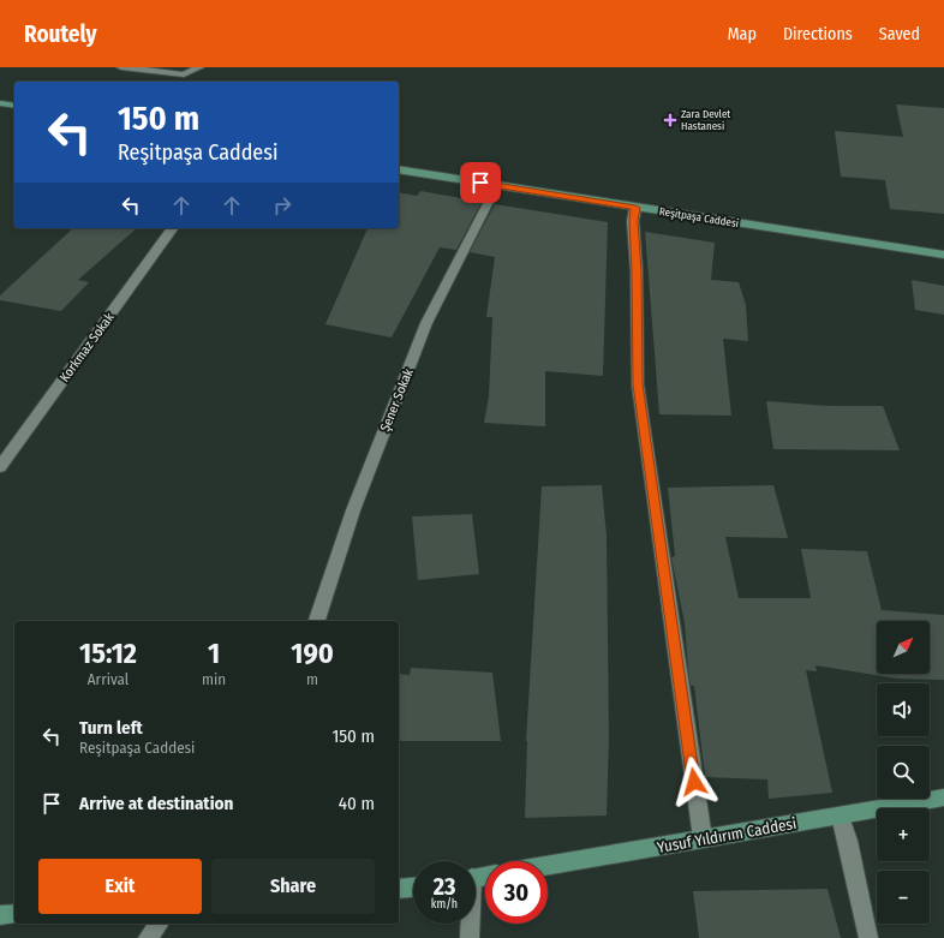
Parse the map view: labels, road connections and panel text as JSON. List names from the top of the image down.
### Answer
{
  "streets": {
    "main road": ["Reşitpaşa Caddesi", "Yusuf Yıldırım Caddesi"],
    "street": ["Korkmaz Sokak", "Şener Sokak"]
  },
  "crossings": [
    ["Reşitpaşa Caddesi", "Şener Sokak"]
  ],
  "places": {
    "health": ["Zara Devlet Hastanesi"]
  },
  "north": "top right",
  "page": {
    "header": "Routely",
    "nav": ["Map", "Directions", "Saved"],
    "turn": ["150 m", "Reşitpaşa Caddesi"],
    "map_buttons": ["+", "−"],
    "eta": [
      "15:12",
      "Arrival",
      "1",
      "min",
      "190",
      "m"
    ],
    "list": [
      {
        "name": "Turn left",
        "note": "Reşitpaşa Caddesi",
        "value": "150 m"
      },
      {
        "name": "Arrive at destination",
        "value": "40 m"
      }
    ],
    "buttons": ["Exit", "Share"],
    "speed": "23 km/h",
    "limit": "30"
  }
}
